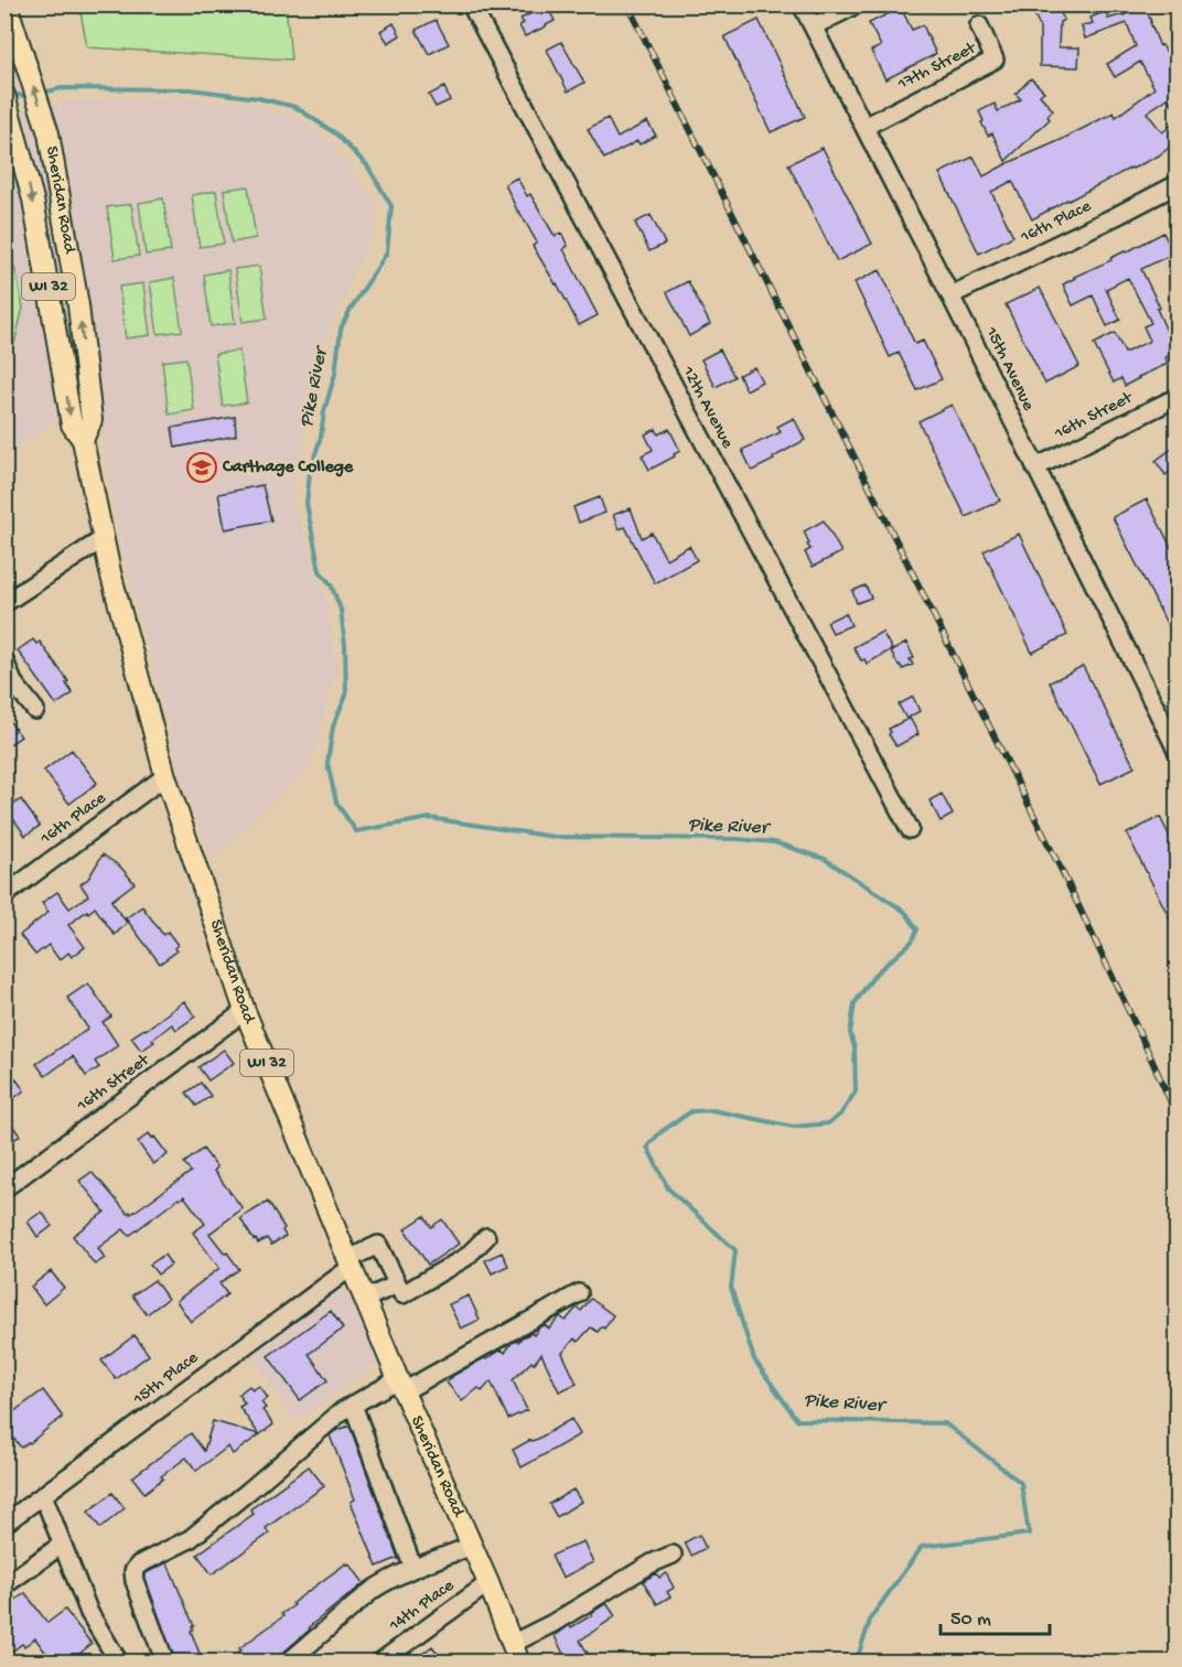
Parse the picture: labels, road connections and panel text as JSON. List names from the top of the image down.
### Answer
{
  "streets": {
    "main road": ["Sheridan Road", "WI 32"],
    "street": [
      "17th Street",
      "16th Place",
      "15th Avenue",
      "12th Avenue",
      "16th Street",
      "15th Place",
      "14th Place"
    ]
  },
  "crossings": [
    ["17th Street", "15th Avenue"],
    ["Sheridan Road", "16th Place"],
    ["Sheridan Road", "16th Street"],
    ["Sheridan Road", "15th Place"],
    ["Sheridan Road", "14th Place"],
    ["16th Place", "15th Avenue"],
    ["15th Avenue", "16th Street"]
  ],
  "water": ["Pike River"],
  "places": {
    "school or university": ["Carthage College"]
  },
  "scale_bar": "50 m"
}
